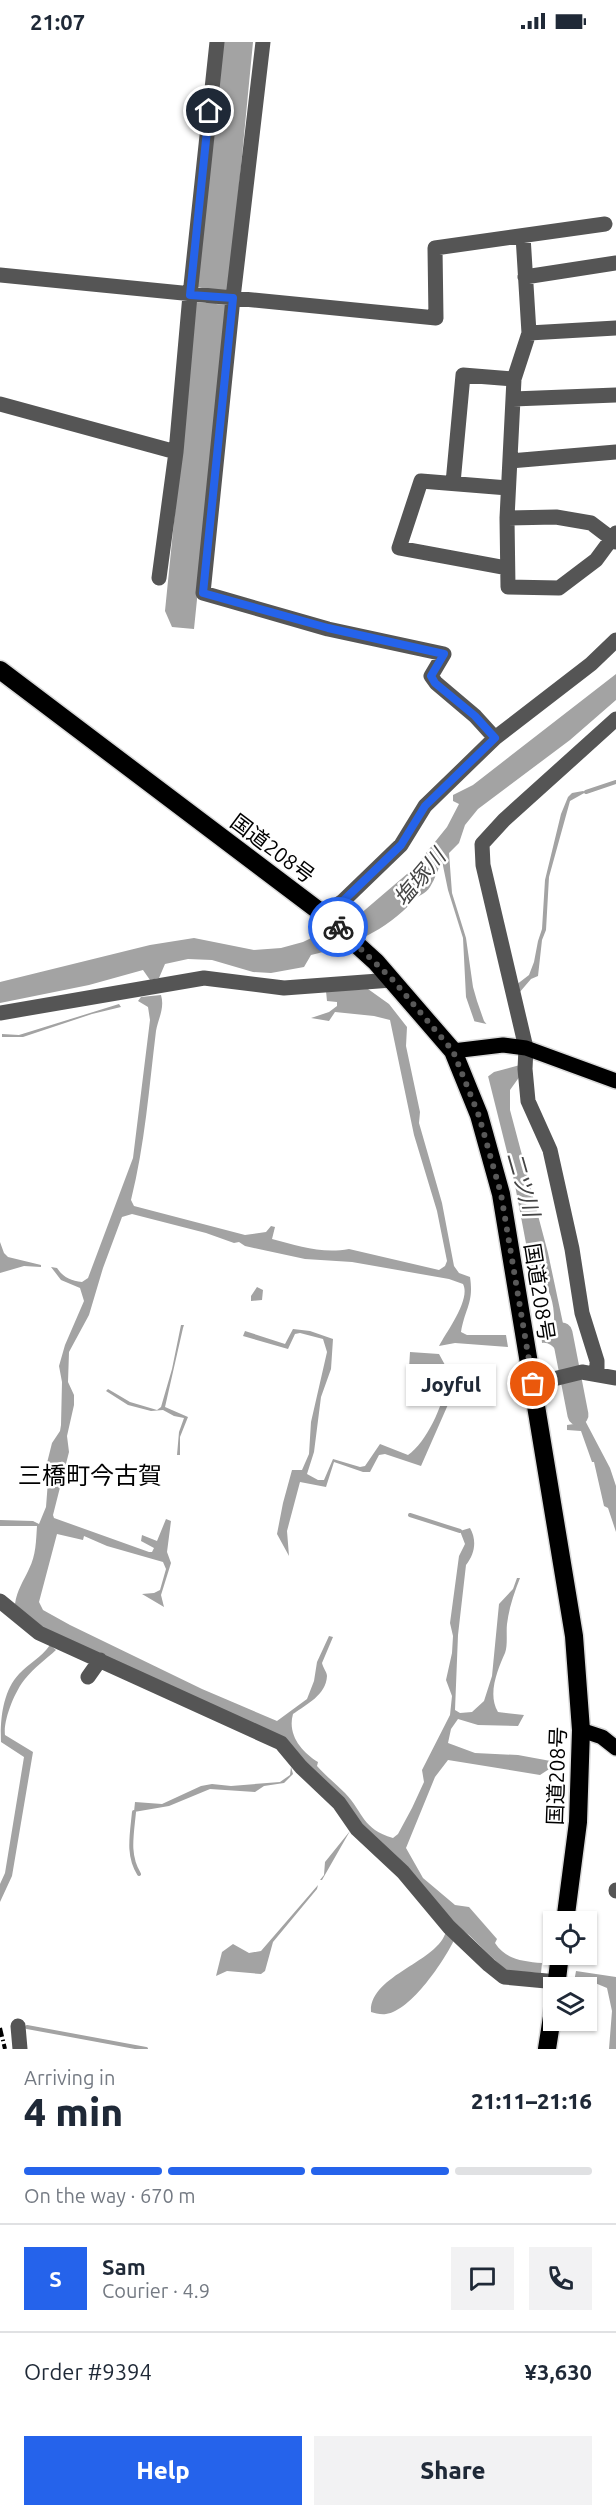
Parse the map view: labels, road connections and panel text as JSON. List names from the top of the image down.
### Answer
{
  "streets": {
    "highway": ["国道208号"]
  },
  "districts": ["三橋町今古賀"],
  "water": ["塩塚川", "二ツ川"],
  "places": ["Joyful"],
  "page": {
    "status": "21:07",
    "bubble": "Joyful",
    "heading": ["4 min", "Arriving in", "21:11–21:16"],
    "panel": [
      "Sam",
      "Courier · 4.9",
      "Order #9394",
      "¥3,630"
    ],
    "bar": "On the way · 670 m",
    "round": "S",
    "buttons": ["Help", "Share"]
  }
}
